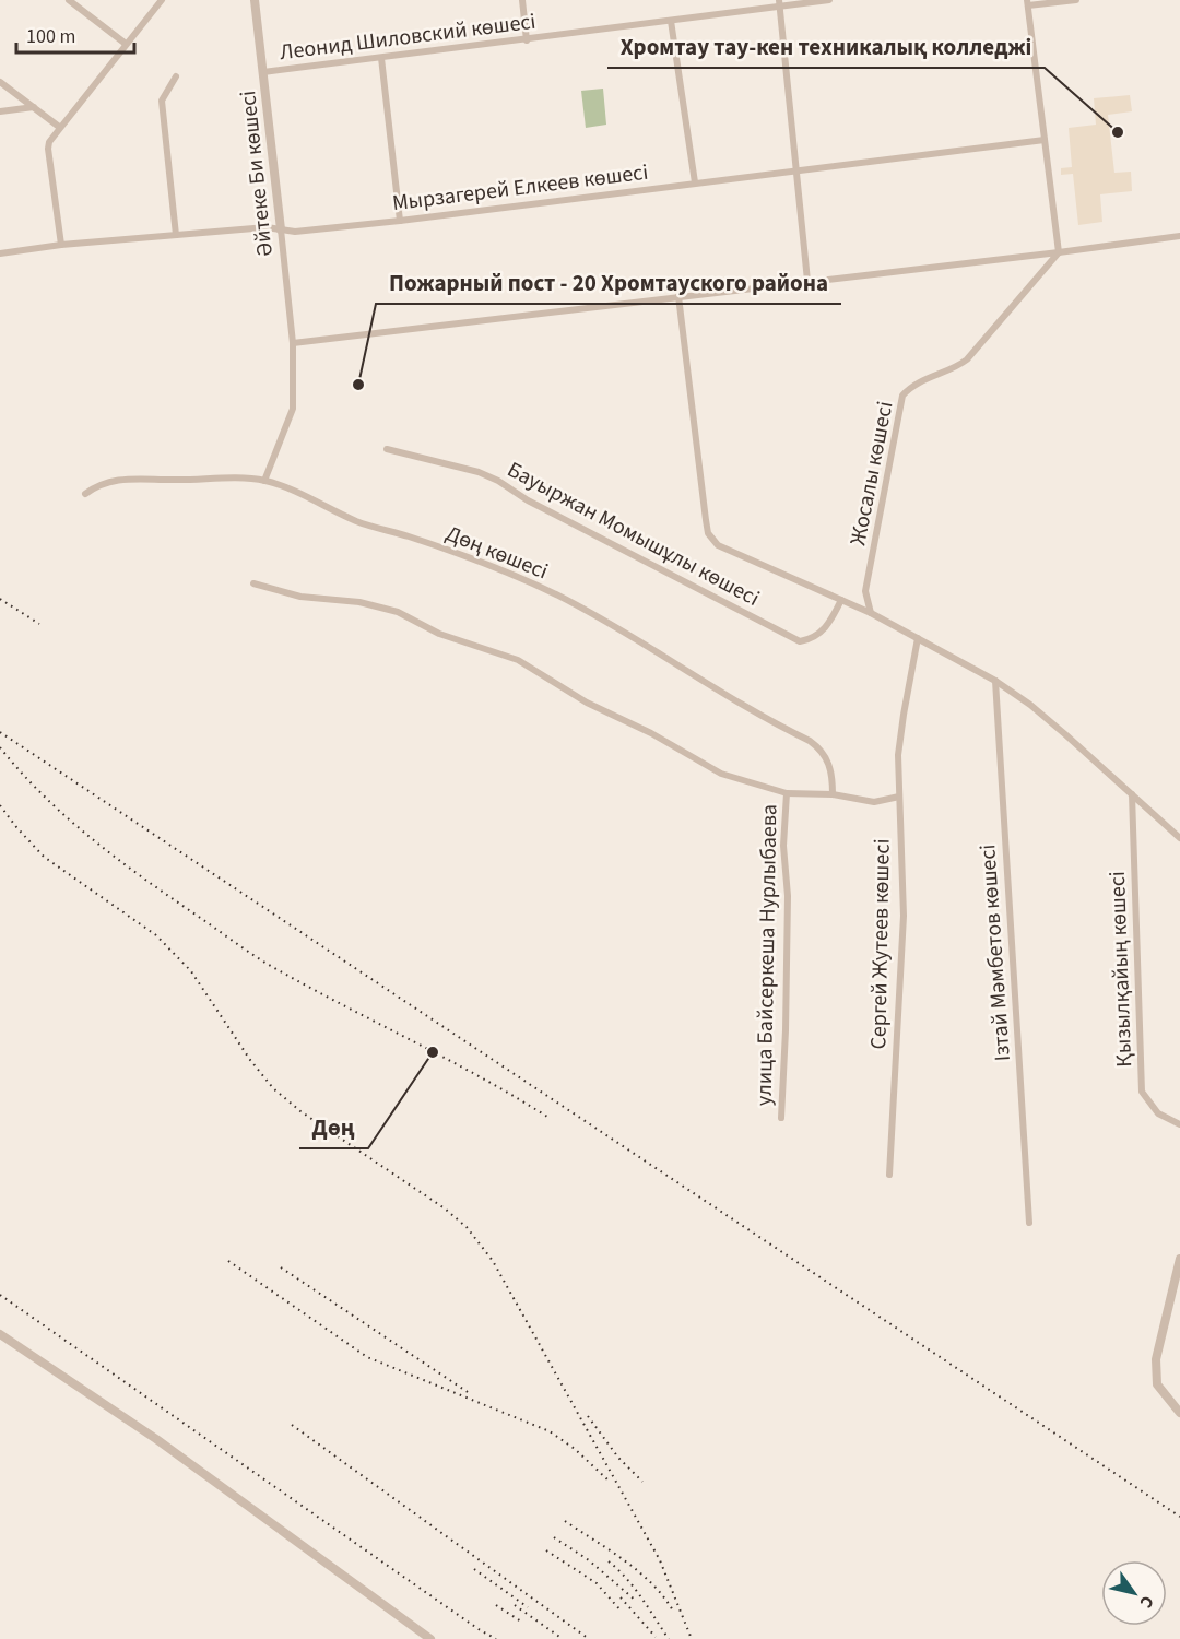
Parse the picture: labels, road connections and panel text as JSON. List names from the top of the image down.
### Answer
{
  "streets": {
    "street": [
      "Леонид Шиловский көшесі",
      "Әйтеке Би көшесі",
      "Мырзагерей Елкеев көшесі",
      "Жосалы көшесі",
      "Бауыржан Момышұлы көшесі",
      "Дөң көшесі",
      "Сергей Жутеев көшесі",
      "Ізтай Мәмбетов көшесі",
      "улица Байсеркеша Нурлыбаева",
      "Қызылқайың көшесі"
    ]
  },
  "crossings": [
    ["Леонид Шиловский көшесі", "Әйтеке Би көшесі"],
    ["Әйтеке Би көшесі", "Мырзагерей Елкеев көшесі"],
    ["Әйтеке Би көшесі", "Дөң көшесі"]
  ],
  "places": ["Хромтау тау-кен техникалық колледжі", "Пожарный пост - 20 Хромтауского района", "Дөң"],
  "scale_bar": "100 m",
  "north": "bottom right"
}
